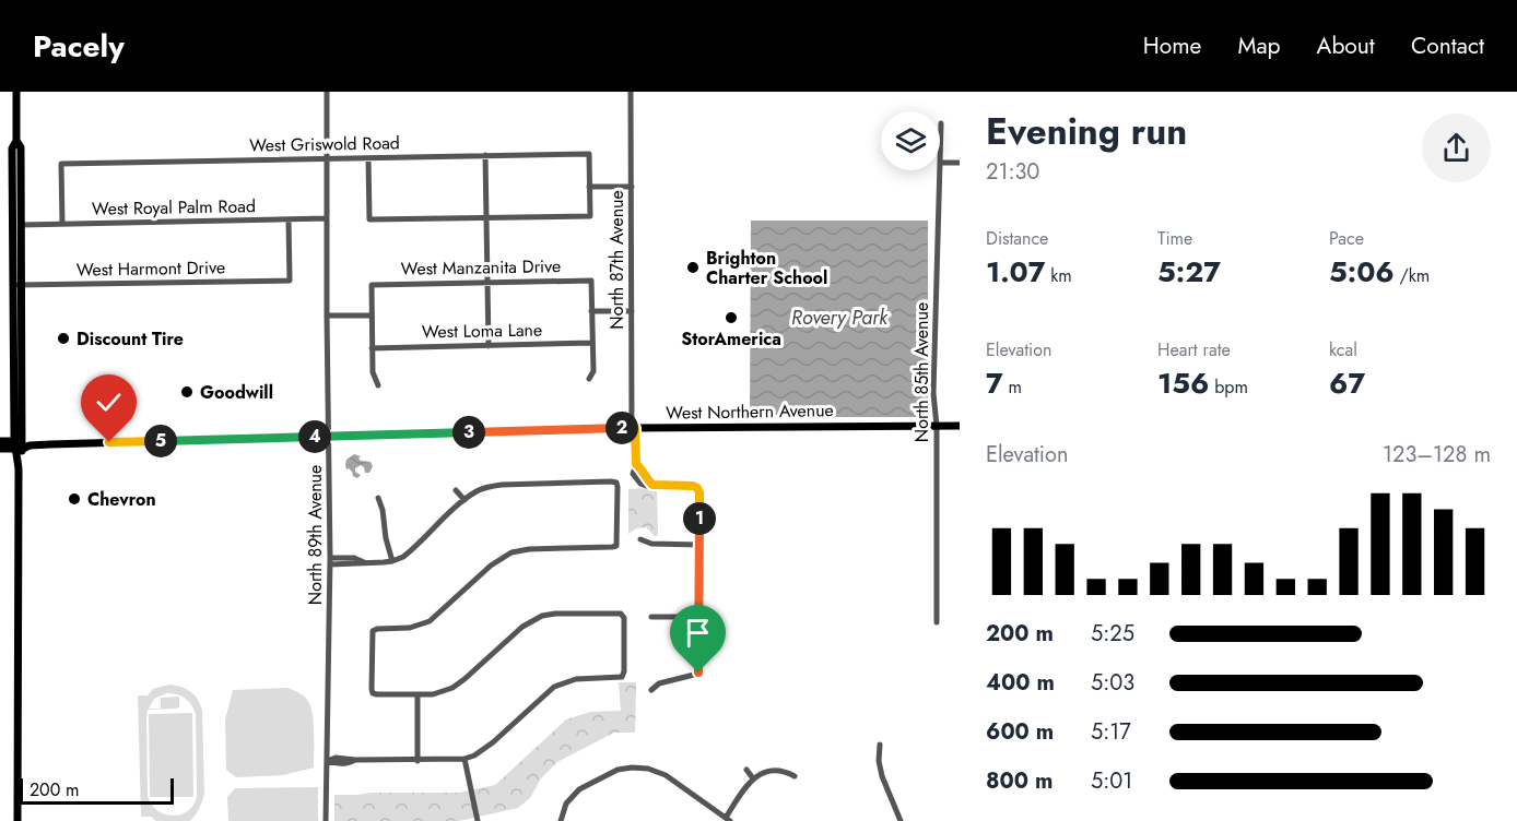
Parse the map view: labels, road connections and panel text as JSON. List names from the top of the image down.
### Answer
{
  "streets": {
    "main road": ["West Northern Avenue"],
    "street": [
      "West Griswold Road",
      "West Royal Palm Road",
      "North 87th Avenue",
      "West Manzanita Drive",
      "West Harmont Drive",
      "West Loma Lane",
      "North 85th Avenue",
      "North 89th Avenue"
    ]
  },
  "crossings": [
    ["West Griswold Road", "West Royal Palm Road"],
    ["West Griswold Road", "North 89th Avenue"],
    ["West Royal Palm Road", "West Harmont Drive"],
    ["West Royal Palm Road", "North 89th Avenue"],
    ["North 87th Avenue", "West Northern Avenue"],
    ["North 85th Avenue", "West Northern Avenue"],
    ["West Northern Avenue", "North 89th Avenue"]
  ],
  "water": ["Rovery Park"],
  "places": [
    "Brighton Charter School",
    "StorAmerica",
    "Discount Tire",
    "Goodwill",
    "Chevron"
  ],
  "scale_bar": "200 m",
  "page": {
    "header": "Pacely",
    "nav": [
      "Home",
      "Map",
      "About",
      "Contact"
    ],
    "heading": ["Evening run", "21:30"],
    "stats": [
      ["Distance", "1.07 km"],
      ["Time", "5:27"],
      ["Pace", "5:06 /km"],
      ["Elevation", "7 m"],
      ["Heart rate", "156 bpm"],
      ["kcal", "67"]
    ],
    "pins": [
      "2",
      "3",
      "4",
      "5",
      "1"
    ],
    "chart": ["Elevation", "123–128 m"],
    "list": [
      {
        "name": "200 m",
        "note": "5:25"
      },
      {
        "name": "400 m",
        "note": "5:03"
      },
      {
        "name": "600 m",
        "note": "5:17"
      },
      {
        "name": "800 m",
        "note": "5:01"
      }
    ],
    "scale": "200 m"
  }
}
